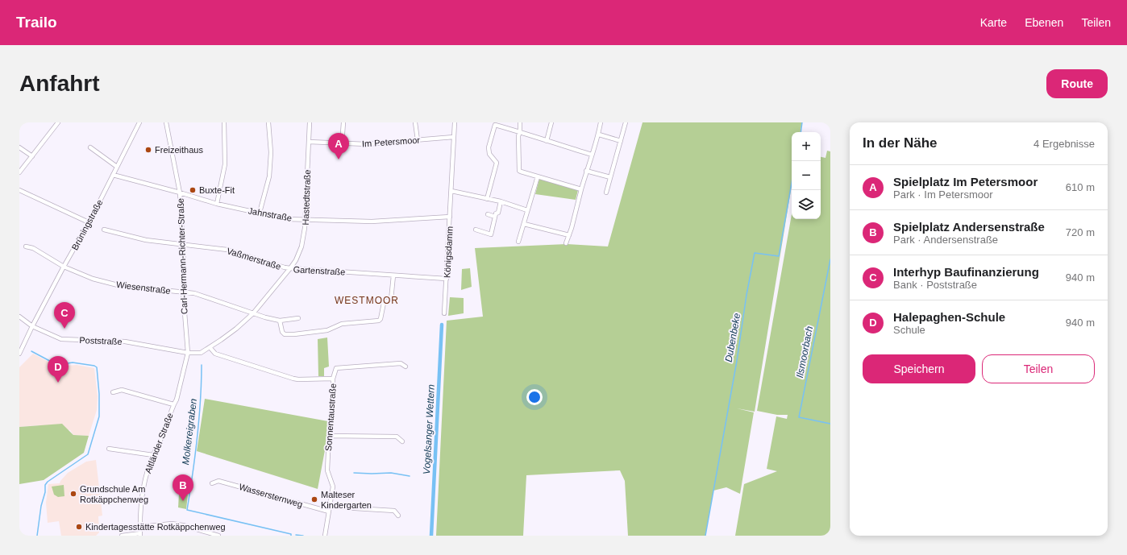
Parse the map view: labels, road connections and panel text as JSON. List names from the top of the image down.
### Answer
{
  "streets": {
    "street": [
      "Im Petersmoor",
      "Hastedtstraße",
      "Jahnstraße",
      "Brüningstraße",
      "Königsdamm",
      "Carl-Hermann-Richter-Straße",
      "Vaßmerstraße",
      "Gartenstraße",
      "Wiesenstraße",
      "Poststraße",
      "Sonnentaustraße",
      "Altländer Straße",
      "Wassersternweg"
    ]
  },
  "crossings": [
    ["Im Petersmoor", "Hastedtstraße"],
    ["Im Petersmoor", "Königsdamm"],
    ["Hastedtstraße", "Jahnstraße"],
    ["Hastedtstraße", "Vaßmerstraße"],
    ["Hastedtstraße", "Gartenstraße"],
    ["Jahnstraße", "Brüningstraße"],
    ["Jahnstraße", "Königsdamm"],
    ["Jahnstraße", "Carl-Hermann-Richter-Straße"],
    ["Brüningstraße", "Wiesenstraße"],
    ["Brüningstraße", "Poststraße"],
    ["Königsdamm", "Gartenstraße"],
    ["Carl-Hermann-Richter-Straße", "Vaßmerstraße"],
    ["Carl-Hermann-Richter-Straße", "Gartenstraße"],
    ["Carl-Hermann-Richter-Straße", "Wiesenstraße"],
    ["Carl-Hermann-Richter-Straße", "Poststraße"],
    ["Carl-Hermann-Richter-Straße", "Altländer Straße"],
    ["Vaßmerstraße", "Gartenstraße"],
    ["Gartenstraße", "Wiesenstraße"],
    ["Gartenstraße", "Poststraße"],
    ["Gartenstraße", "Sonnentaustraße"],
    ["Gartenstraße", "Altländer Straße"],
    ["Poststraße", "Altländer Straße"]
  ],
  "districts": ["WESTMOOR"],
  "water": [
    "Dubenbeke",
    "Ilsmoorbach",
    "Vogelsanger Wettern",
    "Molkereigraben"
  ],
  "places": [
    "Freizeithaus",
    "Buxte-Fit",
    "Grundschule Am Rotkäppchenweg",
    "Malteser Kindergarten",
    "Kindertagesstätte Rotkäppchenweg"
  ],
  "page": {
    "header": "Trailo",
    "nav": ["Karte", "Ebenen", "Teilen"],
    "buttons": [
      "Route",
      ["Speichern", "Teilen"]
    ],
    "title": "Anfahrt",
    "heading": ["In der Nähe", "4 Ergebnisse"],
    "map_buttons": ["+", "−"],
    "pins": [
      "A",
      "C",
      "D",
      "B"
    ],
    "list": [
      {
        "mark": "A",
        "name": "Spielplatz Im Petersmoor",
        "note": "Park · Im Petersmoor",
        "value": "610 m"
      },
      {
        "mark": "B",
        "name": "Spielplatz Andersenstraße",
        "note": "Park · Andersenstraße",
        "value": "720 m"
      },
      {
        "mark": "C",
        "name": "Interhyp Baufinanzierung",
        "note": "Bank · Poststraße",
        "value": "940 m"
      },
      {
        "mark": "D",
        "name": "Halepaghen-Schule",
        "note": "Schule",
        "value": "940 m"
      }
    ]
  }
}
